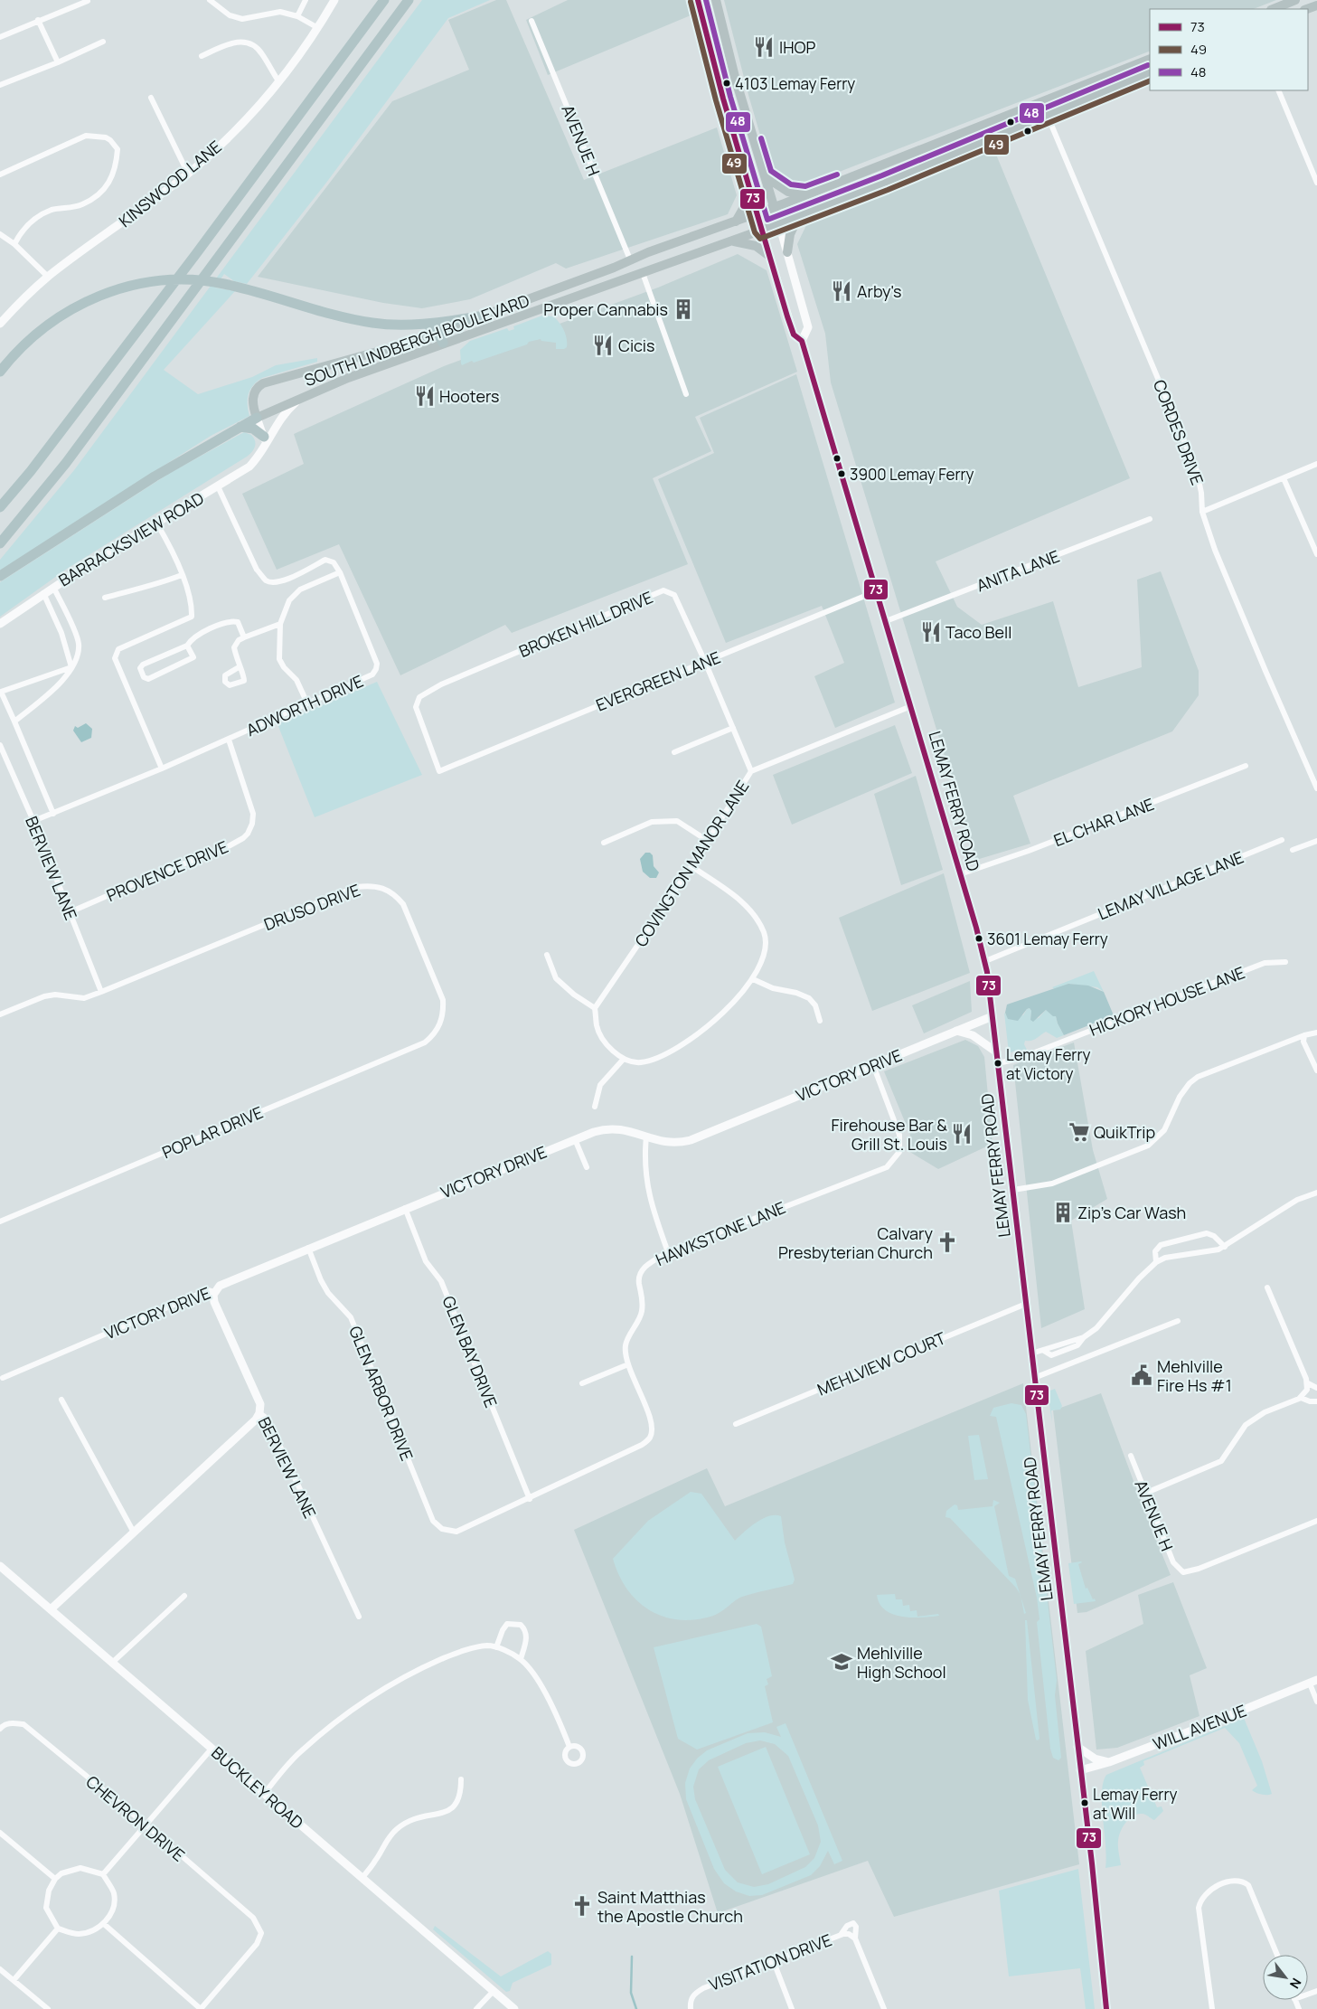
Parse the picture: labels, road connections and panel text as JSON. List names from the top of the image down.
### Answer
{
  "streets": {
    "main road": ["SOUTH LINDBERGH BOULEVARD", "LEMAY FERRY ROAD"],
    "street": [
      "AVENUE H",
      "KINSWOOD LANE",
      "CORDES DRIVE",
      "BARRACKSVIEW ROAD",
      "ANITA LANE",
      "BROKEN HILL DRIVE",
      "EVERGREEN LANE",
      "ADWORTH DRIVE",
      "EL CHAR LANE",
      "COVINGTON MANOR LANE",
      "BERVIEW LANE",
      "PROVENCE DRIVE",
      "LEMAY VILLAGE LANE",
      "DRUSO DRIVE",
      "HICKORY HOUSE LANE",
      "VICTORY DRIVE",
      "POPLAR DRIVE",
      "HAWKSTONE LANE",
      "GLEN BAY DRIVE",
      "MEHLVIEW COURT",
      "GLEN ARBOR DRIVE",
      "WILL AVENUE",
      "BUCKLEY ROAD",
      "CHEVRON DRIVE",
      "VISITATION DRIVE"
    ]
  },
  "crossings": [
    ["AVENUE H", "SOUTH LINDBERGH BOULEVARD"],
    ["SOUTH LINDBERGH BOULEVARD", "CORDES DRIVE"],
    ["SOUTH LINDBERGH BOULEVARD", "BARRACKSVIEW ROAD"],
    ["SOUTH LINDBERGH BOULEVARD", "LEMAY FERRY ROAD"],
    ["ANITA LANE", "LEMAY FERRY ROAD"],
    ["BROKEN HILL DRIVE", "EVERGREEN LANE"],
    ["BROKEN HILL DRIVE", "COVINGTON MANOR LANE"],
    ["EVERGREEN LANE", "LEMAY FERRY ROAD"],
    ["ADWORTH DRIVE", "BERVIEW LANE"],
    ["ADWORTH DRIVE", "PROVENCE DRIVE"],
    ["LEMAY FERRY ROAD", "EL CHAR LANE"],
    ["LEMAY FERRY ROAD", "COVINGTON MANOR LANE"],
    ["LEMAY FERRY ROAD", "LEMAY VILLAGE LANE"],
    ["LEMAY FERRY ROAD", "HICKORY HOUSE LANE"],
    ["LEMAY FERRY ROAD", "VICTORY DRIVE"],
    ["LEMAY FERRY ROAD", "MEHLVIEW COURT"],
    ["LEMAY FERRY ROAD", "WILL AVENUE"],
    ["BERVIEW LANE", "PROVENCE DRIVE"],
    ["BERVIEW LANE", "DRUSO DRIVE"],
    ["BERVIEW LANE", "VICTORY DRIVE"],
    ["DRUSO DRIVE", "POPLAR DRIVE"],
    ["VICTORY DRIVE", "HAWKSTONE LANE"],
    ["VICTORY DRIVE", "GLEN BAY DRIVE"],
    ["VICTORY DRIVE", "GLEN ARBOR DRIVE"],
    ["HAWKSTONE LANE", "GLEN BAY DRIVE"],
    ["HAWKSTONE LANE", "GLEN ARBOR DRIVE"]
  ],
  "places": {
    "restaurant": [
      "IHOP",
      "Arby's",
      "Cicis",
      "Hooters",
      "Taco Bell",
      "Firehouse Bar & Grill St. Louis"
    ],
    "other": [
      "4103 Lemay Ferry",
      "3900 Lemay Ferry",
      "3601 Lemay Ferry",
      "Lemay Ferry at Victory",
      "Lemay Ferry at Will"
    ],
    "building": ["Proper Cannabis", "Zip’s Car Wash"],
    "supermarket": ["QuikTrip"],
    "church": ["Calvary Presbyterian Church", "Saint Matthias the Apostle Church"],
    "public building": ["Mehlville Fire Hs #1"],
    "school or university": ["Mehlville High School"]
  },
  "lines": ["transit line 73", "transit line 48", "transit line 49"],
  "legend": ["73", "49", "48"],
  "north": "bottom right"
}
